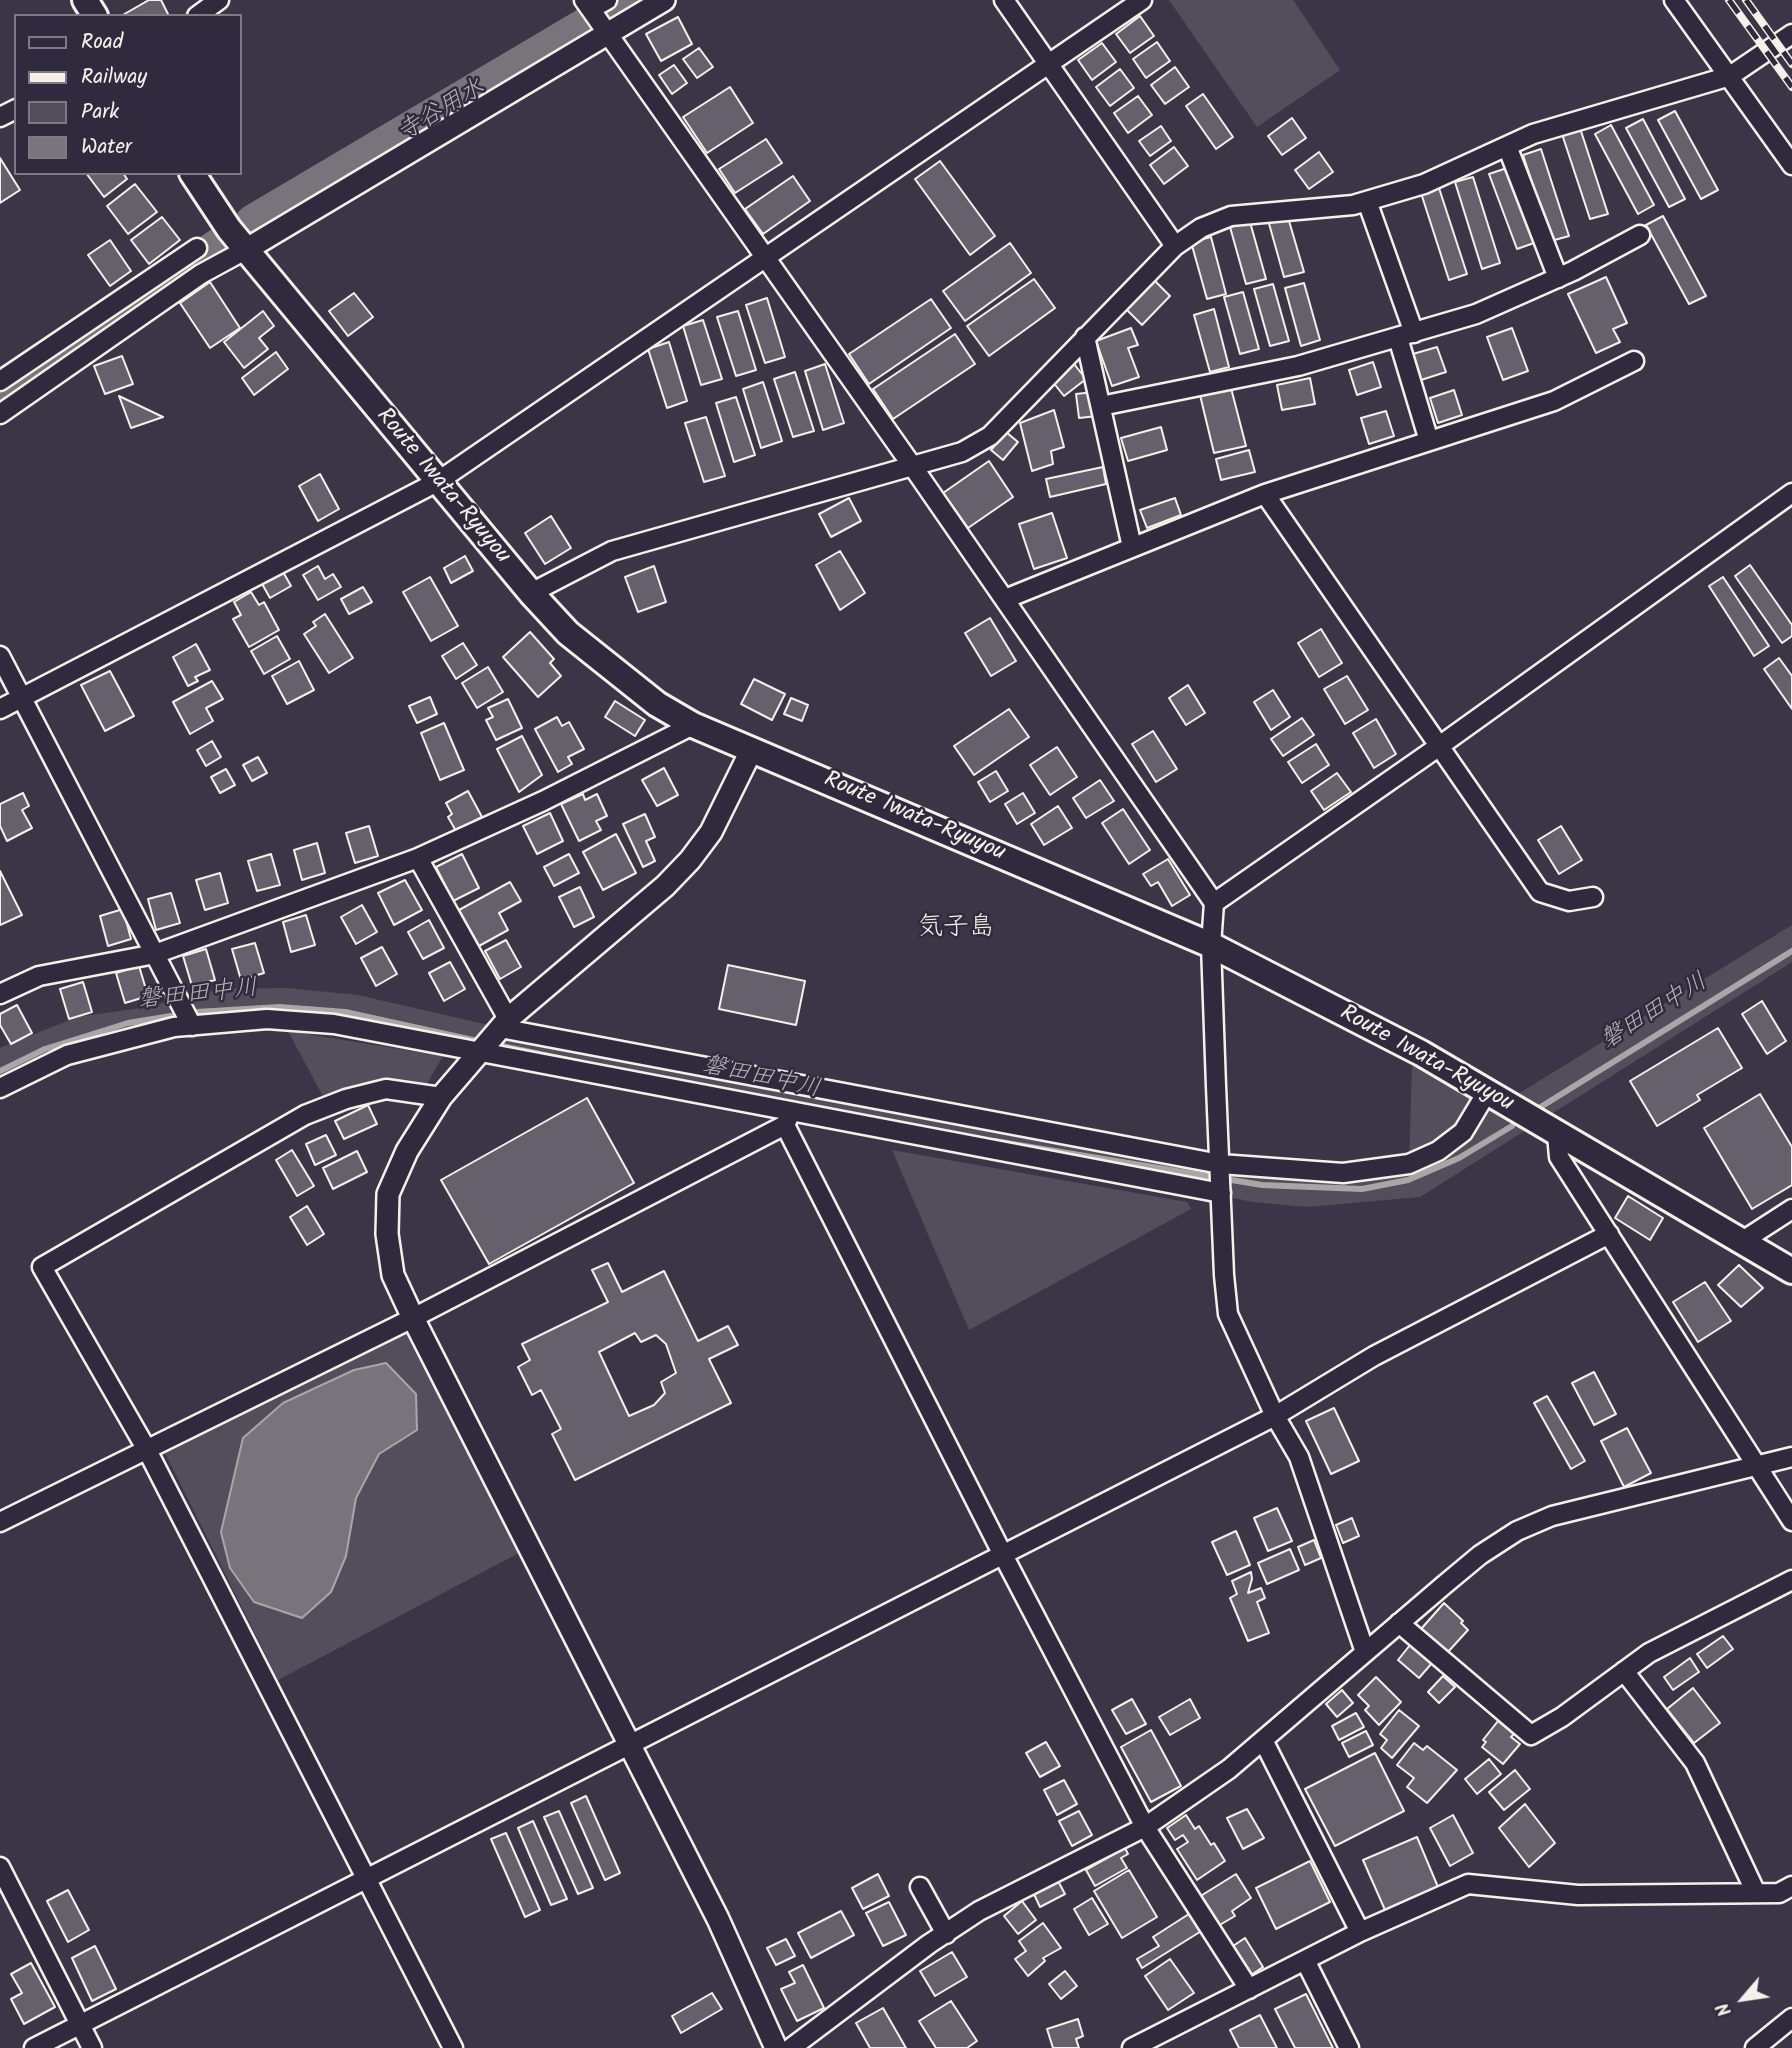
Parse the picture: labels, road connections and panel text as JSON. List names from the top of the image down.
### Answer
{
  "streets": {
    "main road": ["Route Iwata-Ryuyou"]
  },
  "districts": ["気子島"],
  "water": ["寺谷用水", "磐田田中川"],
  "legend": [
    "Road",
    "Railway",
    "Park",
    "Water"
  ],
  "north": "bottom left"
}
